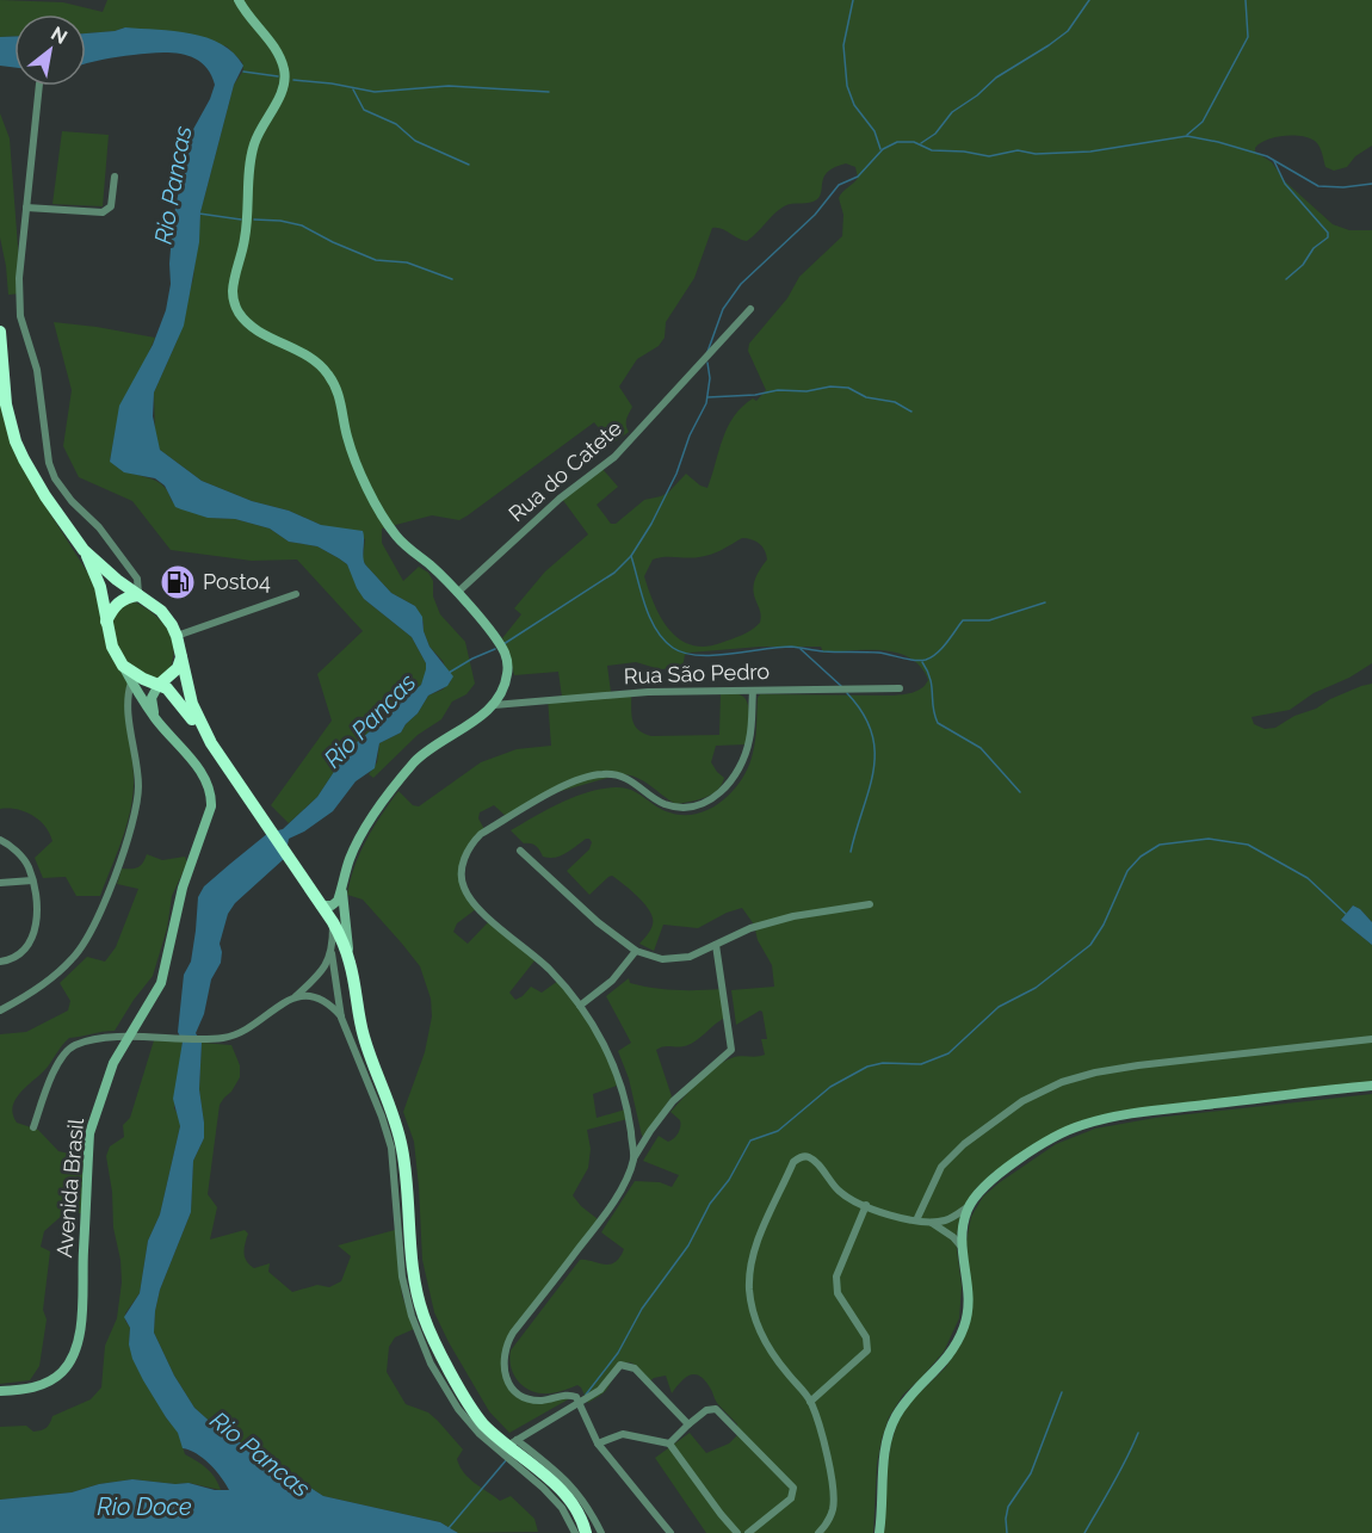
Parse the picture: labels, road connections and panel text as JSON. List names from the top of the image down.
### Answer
{
  "streets": {
    "street": ["Rua do Catete", "Rua São Pedro", "Avenida Brasil"]
  },
  "water": ["Rio Pancas", "Rio Doce"],
  "places": {
    "fuel station": ["Posto4"]
  },
  "north": "top right"
}
